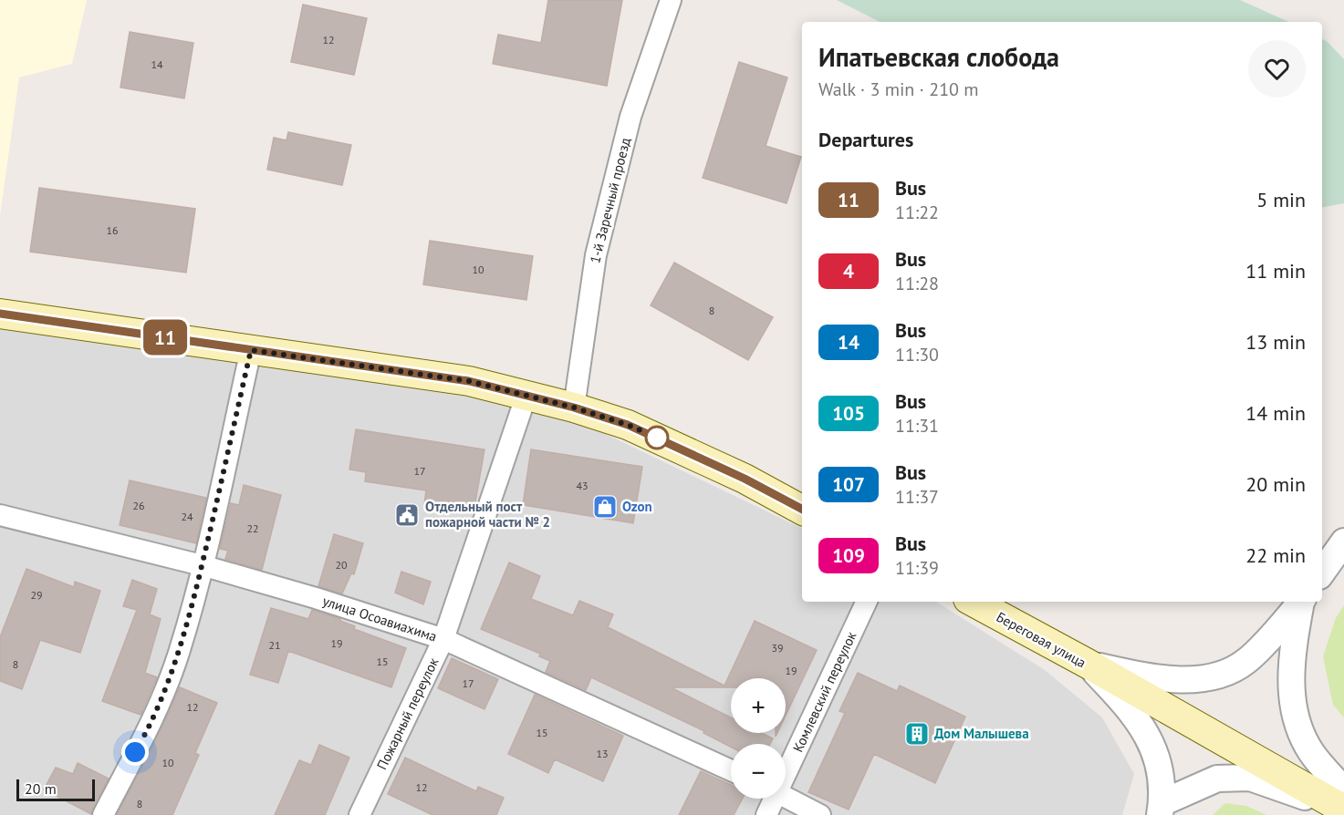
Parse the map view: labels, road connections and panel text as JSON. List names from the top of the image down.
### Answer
{
  "streets": {
    "main road": ["Береговая улица"],
    "street": [
      "1-й Заречный проезд",
      "улица Осоавиахима",
      "Комлевский переулок",
      "Пожарный переулок"
    ]
  },
  "crossings": [
    ["улица Осоавиахима", "Пожарный переулок"]
  ],
  "places": {
    "shop": ["Ozon"],
    "public building": ["Отдельный пост пожарной части № 2"],
    "building": ["Дом Малышева"]
  },
  "lines": ["bus line 11"],
  "house_numbers": [
    "12",
    "14",
    "16",
    "10",
    "8",
    "17",
    "43",
    "26",
    "24",
    "22",
    "20",
    "29",
    "19",
    "21",
    "39",
    "15",
    "8",
    "19",
    "17",
    "12",
    "15",
    "13",
    "10",
    "12",
    "8"
  ],
  "scale_bar": "20 m",
  "page": {
    "on_map": "11",
    "heading": [
      ["Ипатьевская слобода", "Walk · 3 min · 210 m"],
      "Departures"
    ],
    "list": [
      {
        "mark": "11",
        "name": "Bus",
        "note": "11:22",
        "value": "5 min"
      },
      {
        "mark": "4",
        "name": "Bus",
        "note": "11:28",
        "value": "11 min"
      },
      {
        "mark": "14",
        "name": "Bus",
        "note": "11:30",
        "value": "13 min"
      },
      {
        "mark": "105",
        "name": "Bus",
        "note": "11:31",
        "value": "14 min"
      },
      {
        "mark": "107",
        "name": "Bus",
        "note": "11:37",
        "value": "20 min"
      },
      {
        "mark": "109",
        "name": "Bus",
        "note": "11:39",
        "value": "22 min"
      }
    ],
    "map_buttons": ["+", "−"],
    "scale": "20 m"
  }
}
